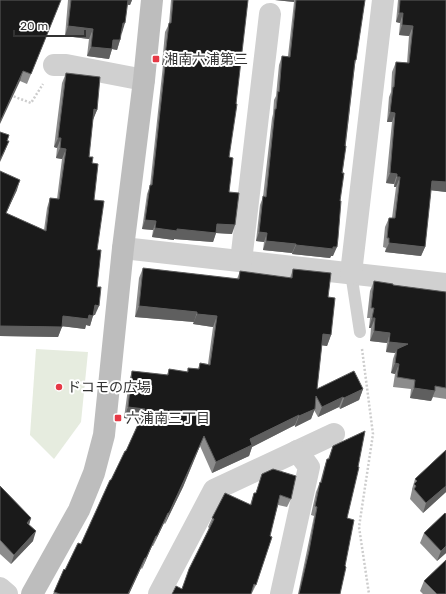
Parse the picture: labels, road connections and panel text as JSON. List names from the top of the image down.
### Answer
{
  "places": {
    "transit": ["湘南六浦第三", "六浦南三丁目"],
    "other": ["ドコモの広場"]
  },
  "scale_bar": "20 m"
}
